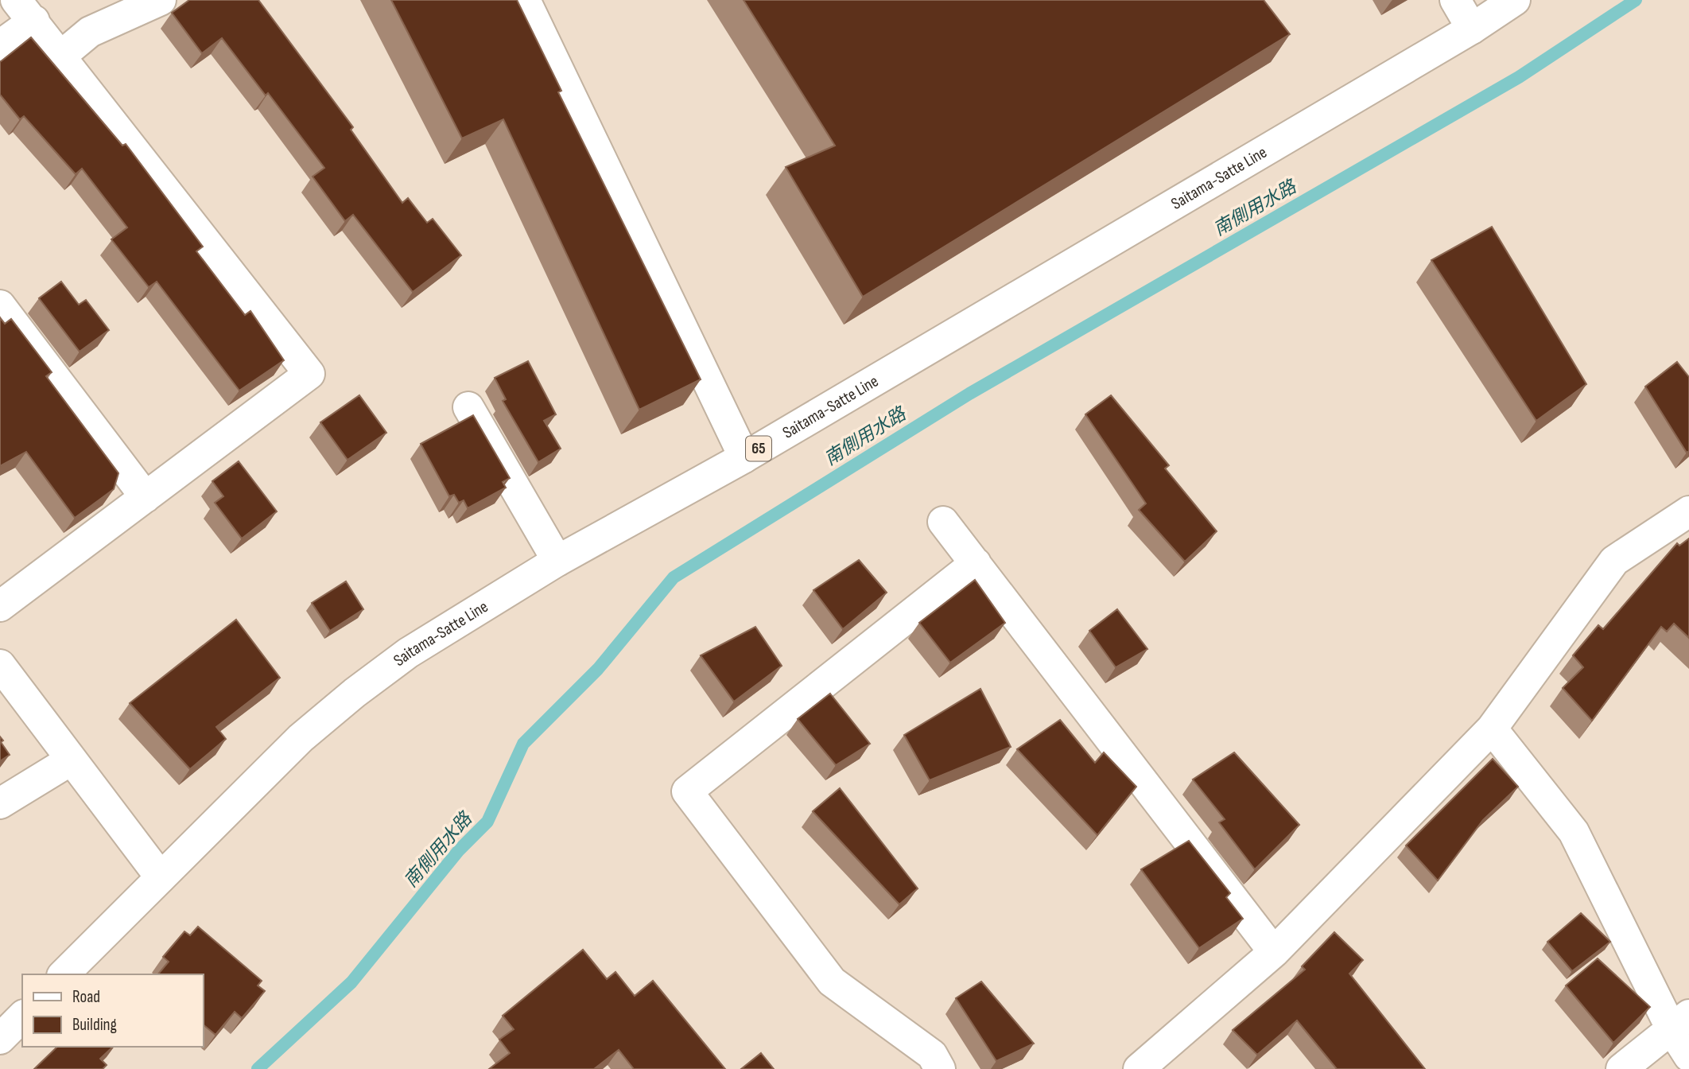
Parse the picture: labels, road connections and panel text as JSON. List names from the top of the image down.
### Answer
{
  "streets": {
    "street": ["Saitama-Satte Line", "65"]
  },
  "water": ["南側用水路"],
  "legend": ["Road", "Building"]
}
